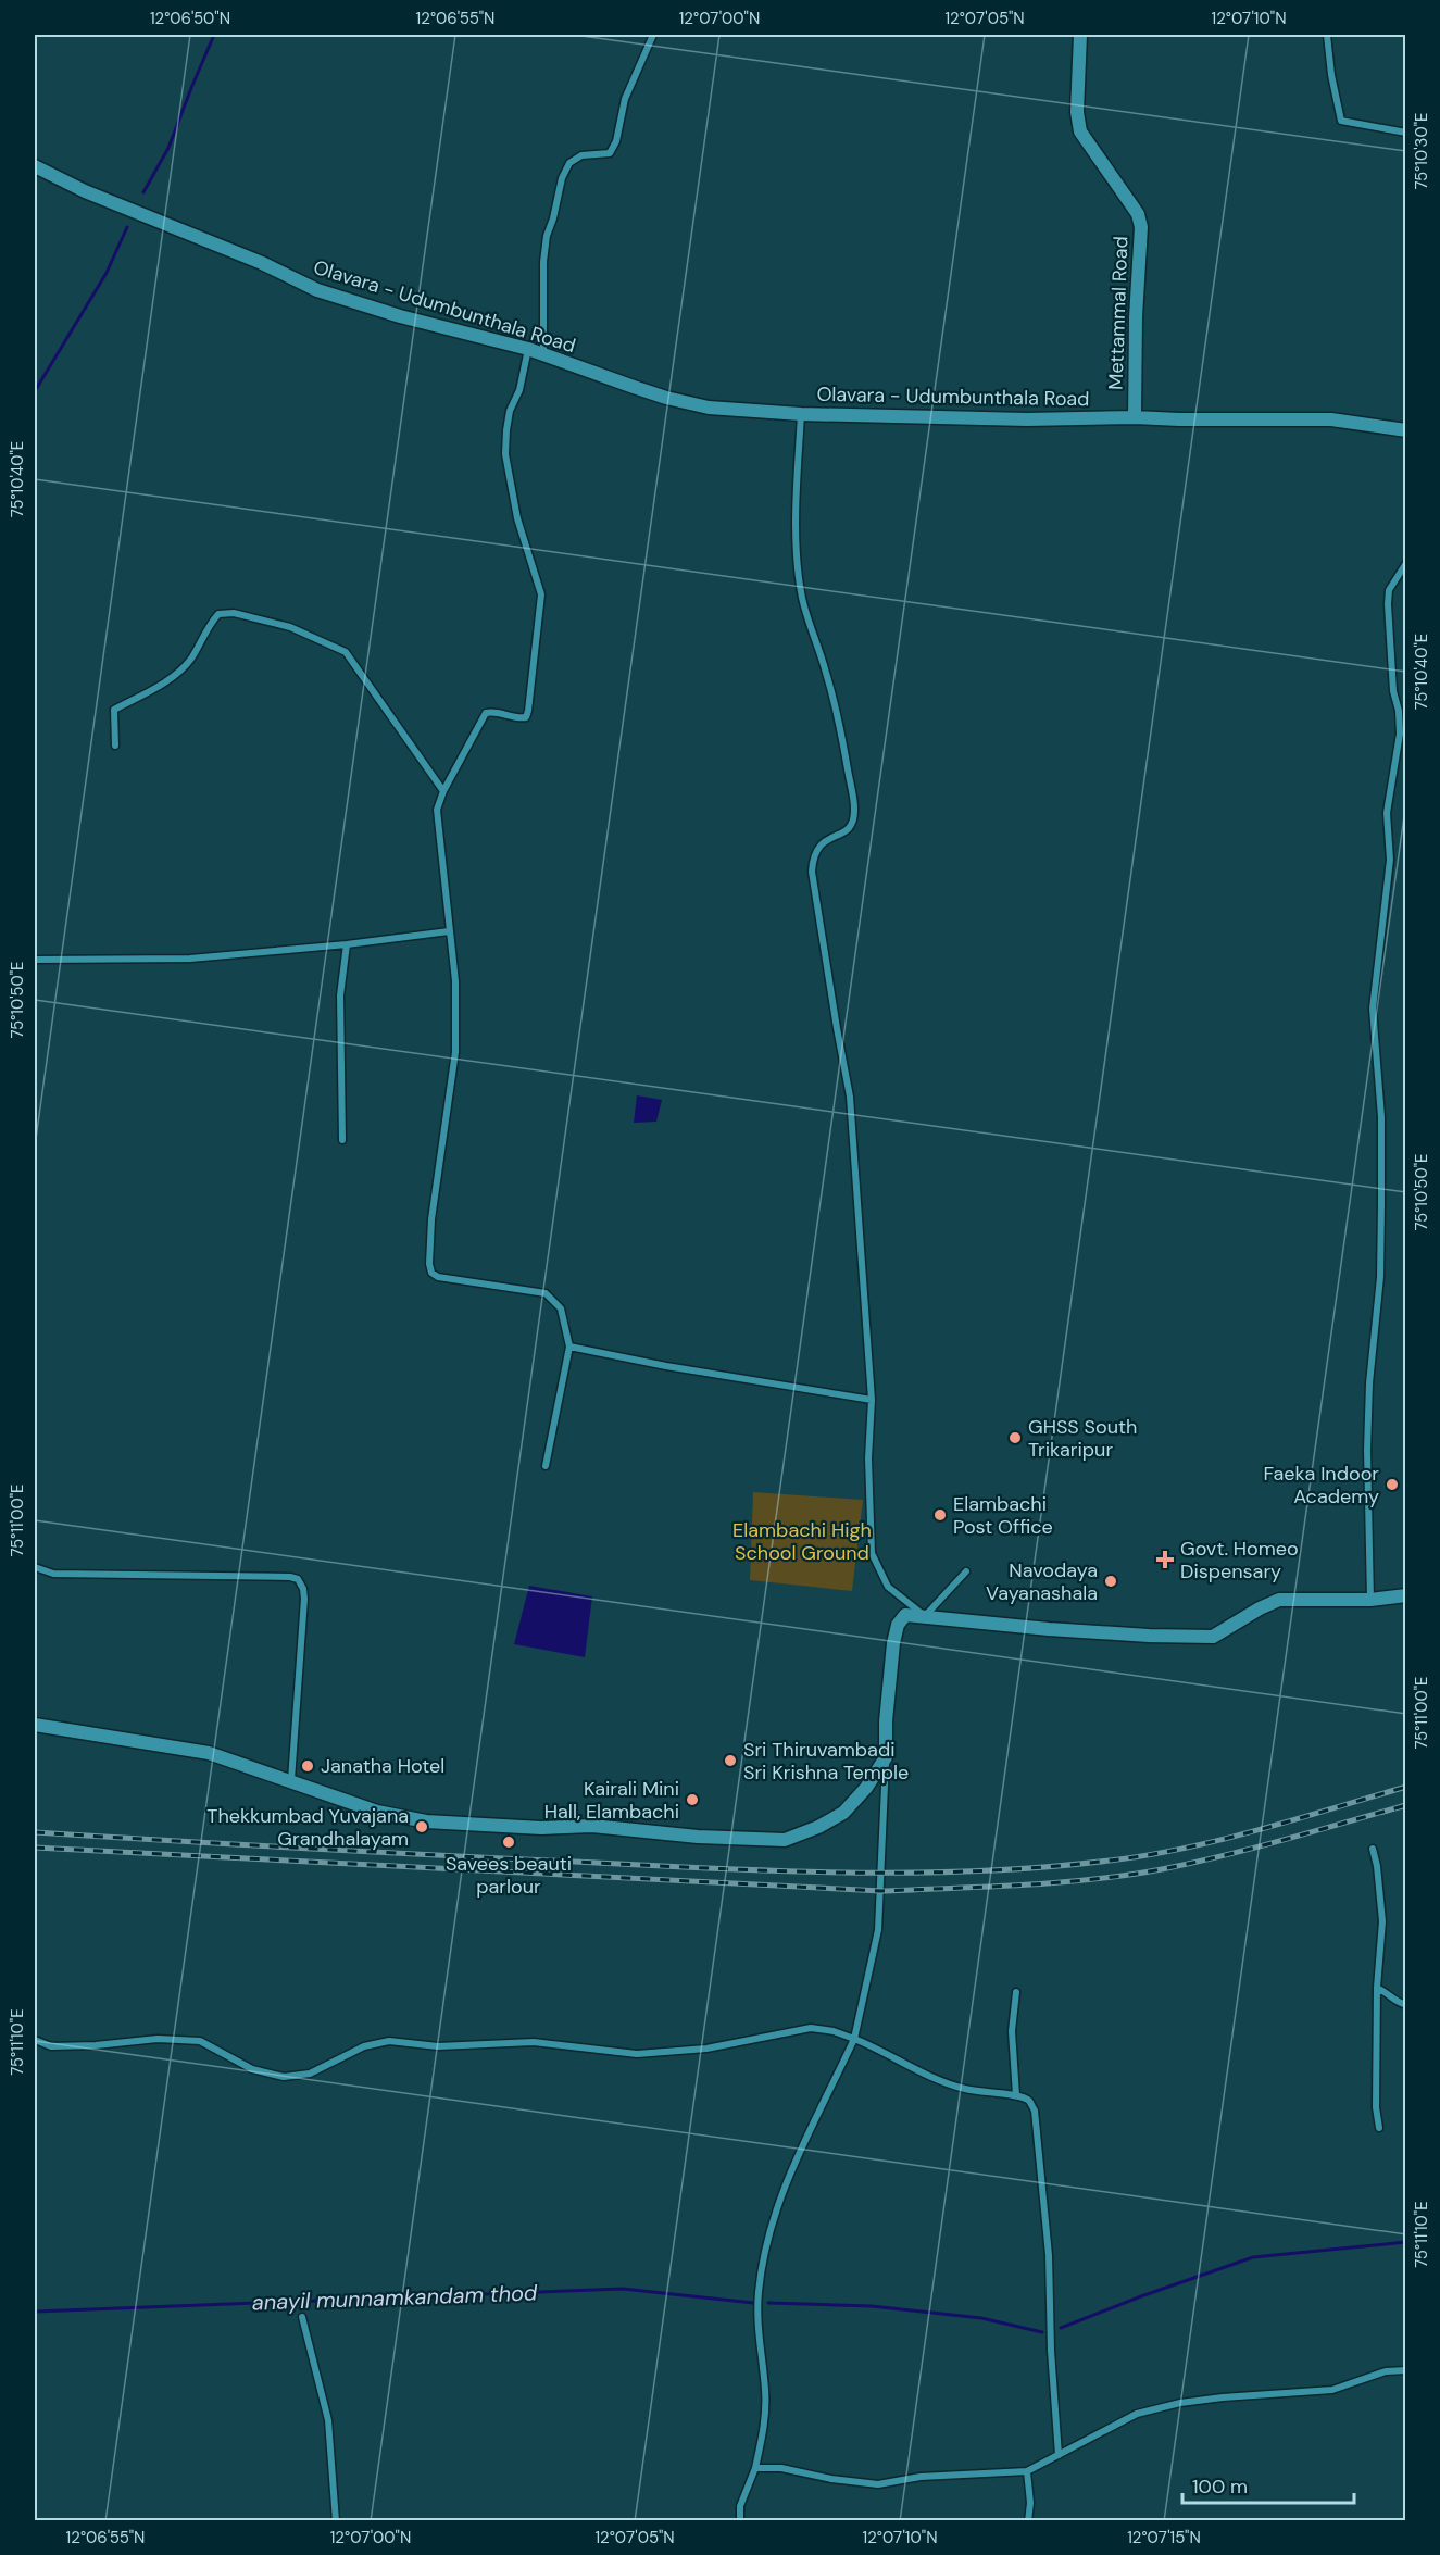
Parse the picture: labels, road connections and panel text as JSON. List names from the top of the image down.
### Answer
{
  "streets": {
    "main road": ["Olavara - Udumbunthala Road", "Mettammal Road"]
  },
  "crossings": [
    ["Olavara - Udumbunthala Road", "Mettammal Road"]
  ],
  "water": ["anayil munnamkandam thod"],
  "parks": ["Elambachi High School Ground"],
  "places": {
    "other": [
      "GHSS South Trikaripur",
      "Faeka Indoor Academy",
      "Elambachi Post Office",
      "Navodaya Vayanashala",
      "Sri Thiruvambadi Sri Krishna Temple",
      "Janatha Hotel",
      "Kairali Mini Hall, Elambachi",
      "Thekkumbad Yuvajana Grandhalayam",
      "Savees beauti parlour"
    ],
    "health": ["Govt. Homeo Dispensary"]
  },
  "scale_bar": "100 m",
  "coordinates": [
    "12°06'50\"N",
    "12°06'55\"N",
    "12°07'00\"N",
    "12°07'05\"N",
    "12°07'10\"N",
    "75°10'30\"E",
    "75°10'40\"E",
    "75°10'50\"E",
    "75°11'00\"E",
    "75°11'10\"E",
    "12°07'15\"N"
  ]
}
